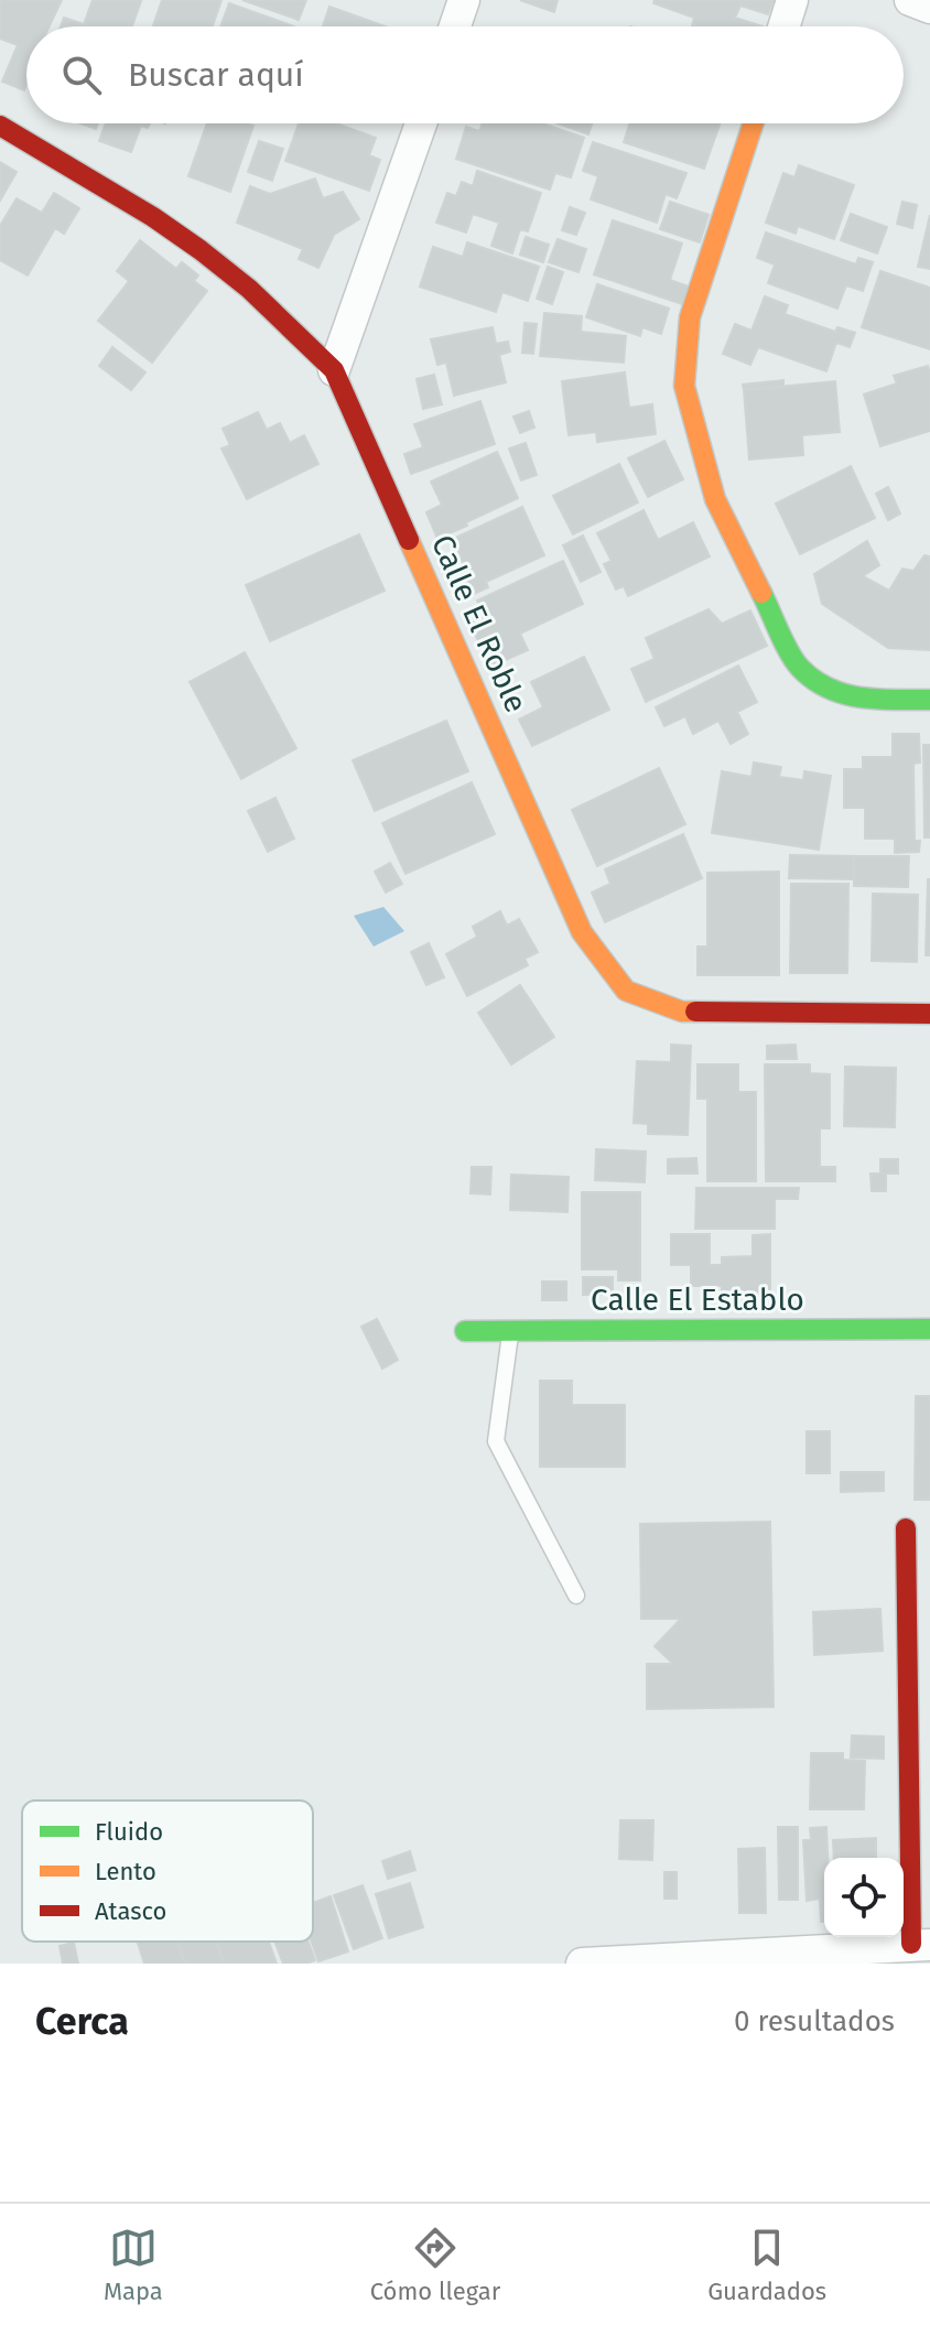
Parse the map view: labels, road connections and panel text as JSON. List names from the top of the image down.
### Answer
{
  "streets": {
    "street": ["Calle El Roble", "Calle El Establo"]
  },
  "legend": ["Fluido", "Lento", "Atasco"],
  "page": {
    "search": "Buscar aquí",
    "heading": ["Cerca", "0 resultados"],
    "nav": ["Mapa", "Cómo llegar", "Guardados"]
  }
}
